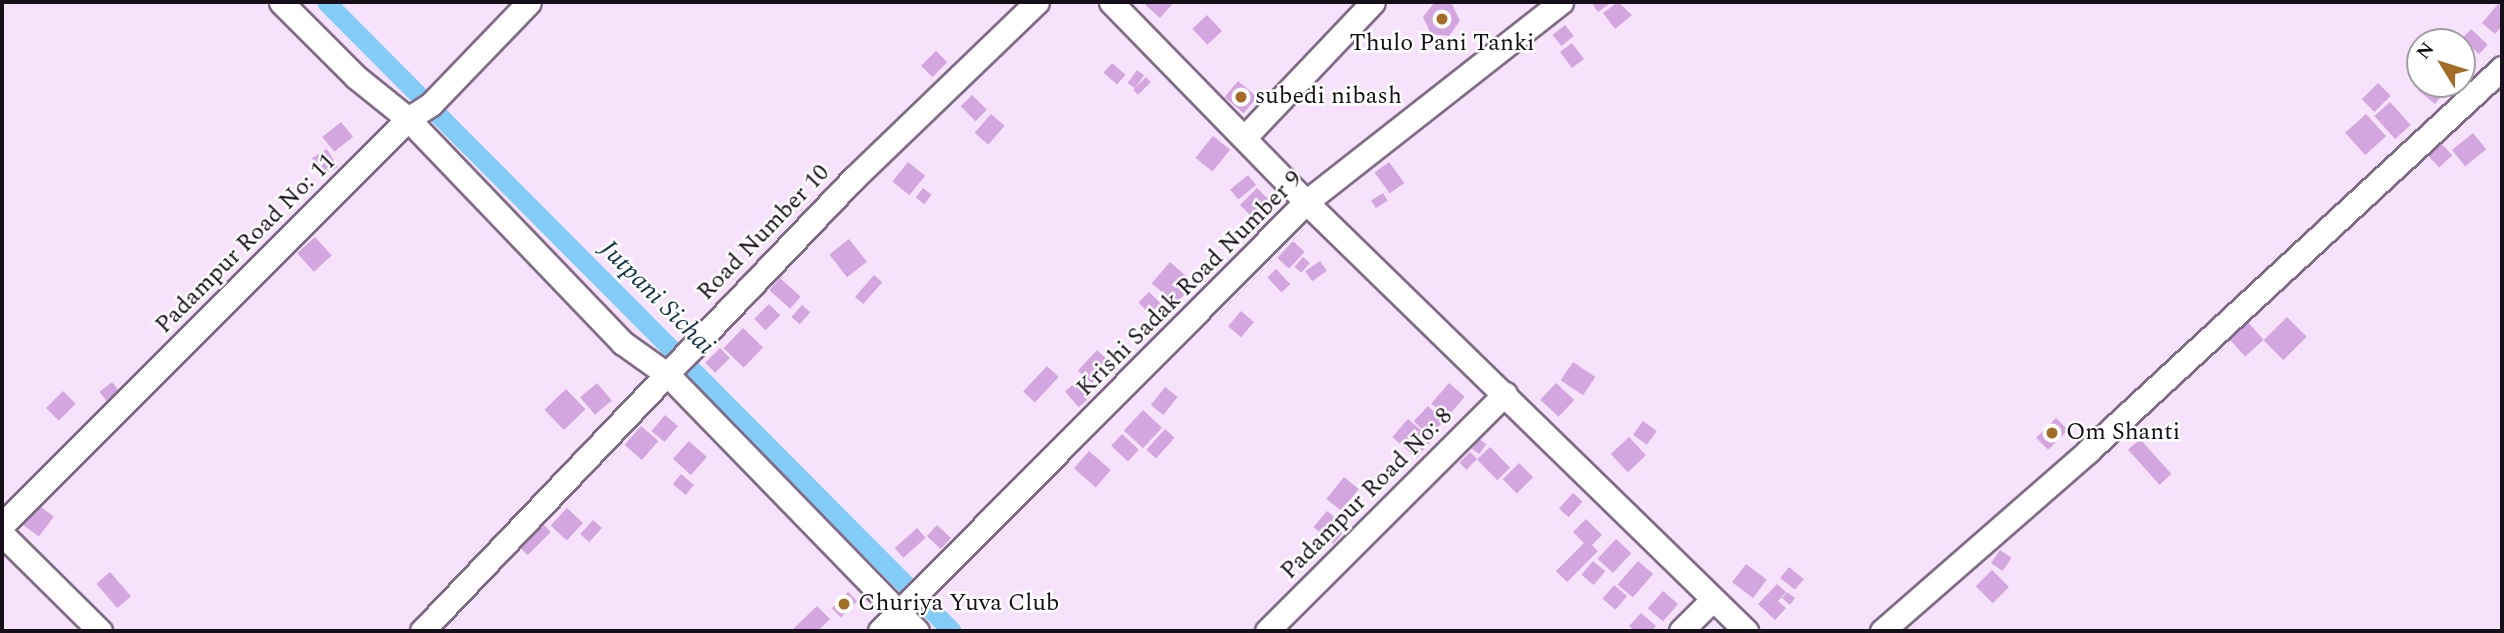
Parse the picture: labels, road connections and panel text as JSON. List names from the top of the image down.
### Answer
{
  "streets": {
    "street": [
      "Road Number 10",
      "Padampur Road No: 11",
      "Krishi Sadak Road Number 9",
      "Padampur Road No: 8"
    ]
  },
  "water": ["Jutpani Sichai"],
  "places": [
    "Thulo Pani Tanki",
    "subedi nibash",
    "Om Shanti",
    "Churiya Yuva Club"
  ],
  "north": "top left"
}
